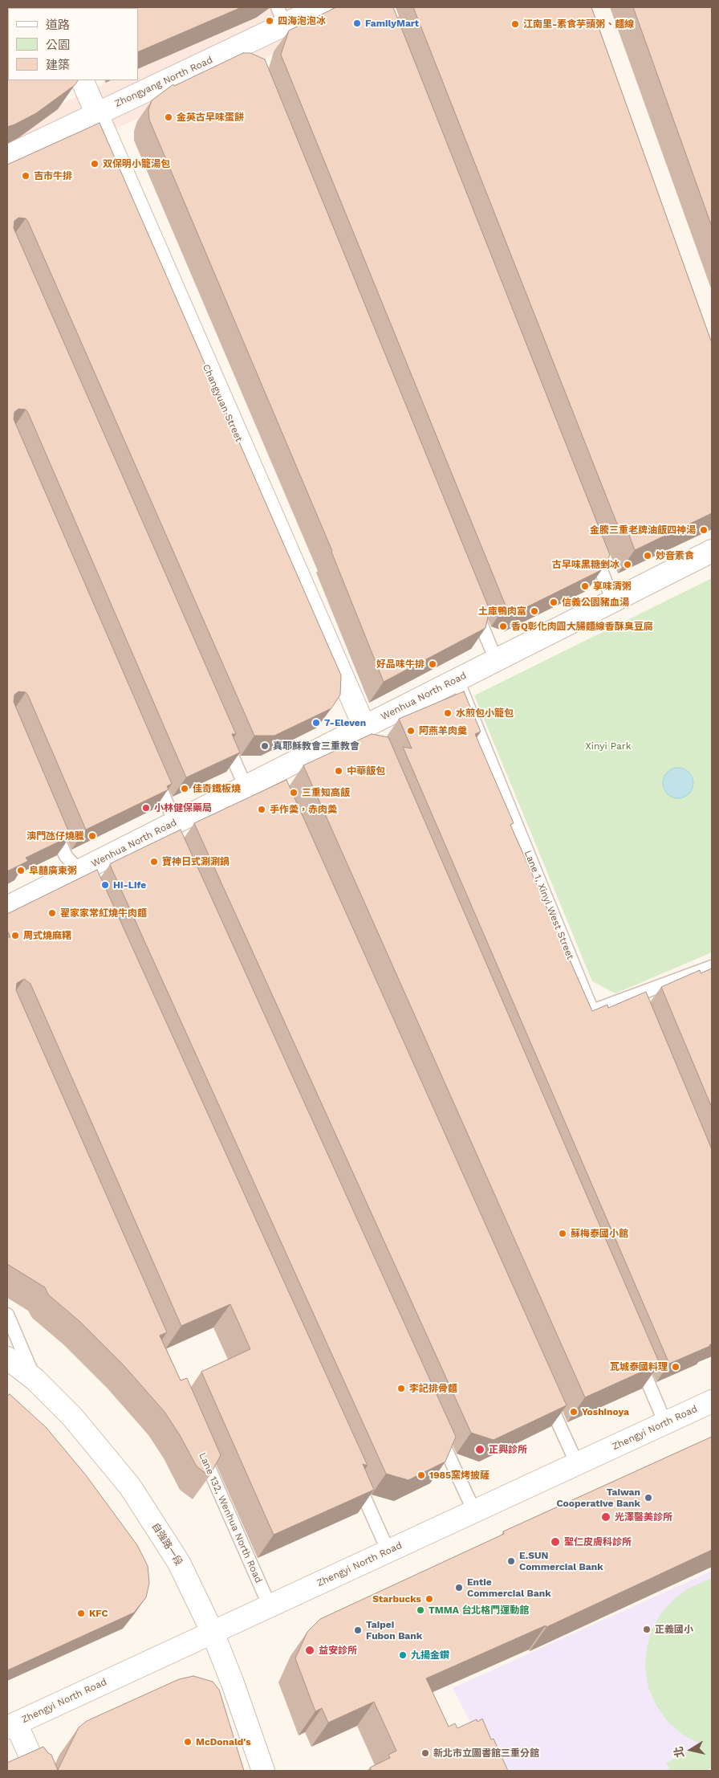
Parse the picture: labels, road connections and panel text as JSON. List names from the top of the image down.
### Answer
{
  "streets": {
    "street": [
      "Zhongyang North Road",
      "Changyuan Street",
      "Wenhua North Road",
      "Zhengyi North Road",
      "自強路一段"
    ],
    "lane": ["Lane 1, Xinyi West Street", "Lane 132, Wenhua North Road"]
  },
  "crossings": [
    ["Zhongyang North Road", "Changyuan Street"],
    ["Changyuan Street", "Wenhua North Road"],
    ["Wenhua North Road", "Lane 1, Xinyi West Street"],
    ["Zhengyi North Road", "Lane 132, Wenhua North Road"],
    ["Zhengyi North Road", "自強路一段"]
  ],
  "parks": ["Xinyi Park"],
  "places": [
    "四海泡泡冰",
    "FamilyMart",
    "江南里-素食芋頭粥、麵線",
    "金英古早味蛋餅",
    "双保明小籠湯包",
    "吉市牛排",
    "金騰三重老牌油飯四神湯",
    "妙音素食",
    "古早味黑糖剉冰",
    "享味清粥",
    "信義公園豬血湯",
    "土庫鴨肉富",
    "香Q彰化肉圓大腸麵線香酥臭豆腐",
    "好品味牛排",
    "水煎包小籠包",
    "7-Eleven",
    "阿燕羊肉羹",
    "真耶穌教會三重教會",
    "中華飯包",
    "佳奇鐵板燒",
    "三重知高飯",
    "小林健保藥局",
    "手作羮，赤肉羮",
    "澳門氹仔燒臘",
    "寶神日式涮涮鍋",
    "阜囍廣東粥",
    "Hi-Life",
    "翟家家常紅燒牛肉麵",
    "周式燒麻糬",
    "蘇梅泰國小館",
    "瓦城泰國料理",
    "李記排骨麵",
    "Yoshinoya",
    "正興診所",
    "1985窯烤披薩",
    "Taiwan Cooperative Bank",
    "光澤醫美診所",
    "聖仁皮膚科診所",
    "E.SUN Commercial Bank",
    "Entie Commercial Bank",
    "Starbucks",
    "TMMA 台北格鬥運動館",
    "KFC",
    "正義國小",
    "Taipei Fubon Bank",
    "益安診所",
    "九揚金鑽",
    "McDonald's",
    "新北市立圖書館三重分館"
  ],
  "legend": ["道路", "公園", "建築"],
  "north": "left"
}
